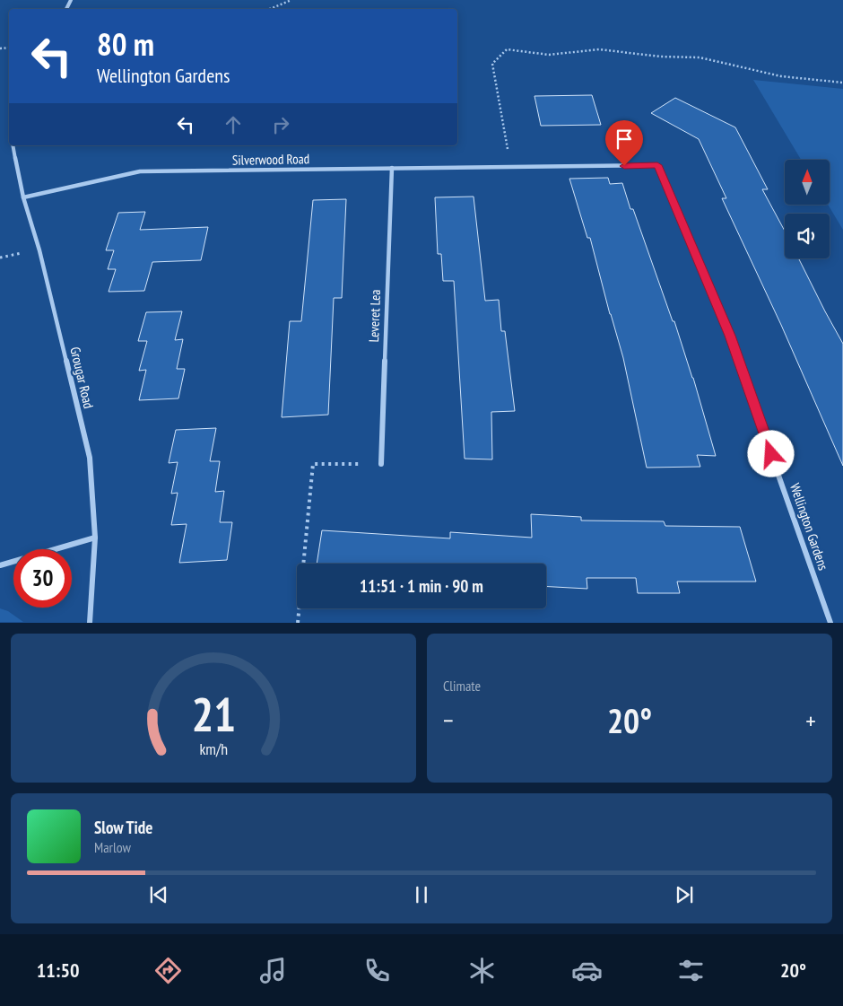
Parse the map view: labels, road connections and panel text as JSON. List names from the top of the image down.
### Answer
{
  "streets": {
    "street": [
      "Silverwood Road",
      "Leveret Lea",
      "Grougar Road",
      "Wellington Gardens"
    ]
  },
  "crossings": [
    ["Silverwood Road", "Leveret Lea"],
    ["Silverwood Road", "Grougar Road"],
    ["Silverwood Road", "Wellington Gardens"]
  ],
  "north": "top",
  "page": {
    "turn": ["80 m", "Wellington Gardens"],
    "limit": "30",
    "trip": "11:51 · 1 min · 90 m",
    "tile": "Climate",
    "heat": ["−", "20°", "+"],
    "song": ["Slow Tide", "Marlow"],
    "tabs": ["11:50", "20°"],
    "gauge": ["21", "km/h"]
  }
}
